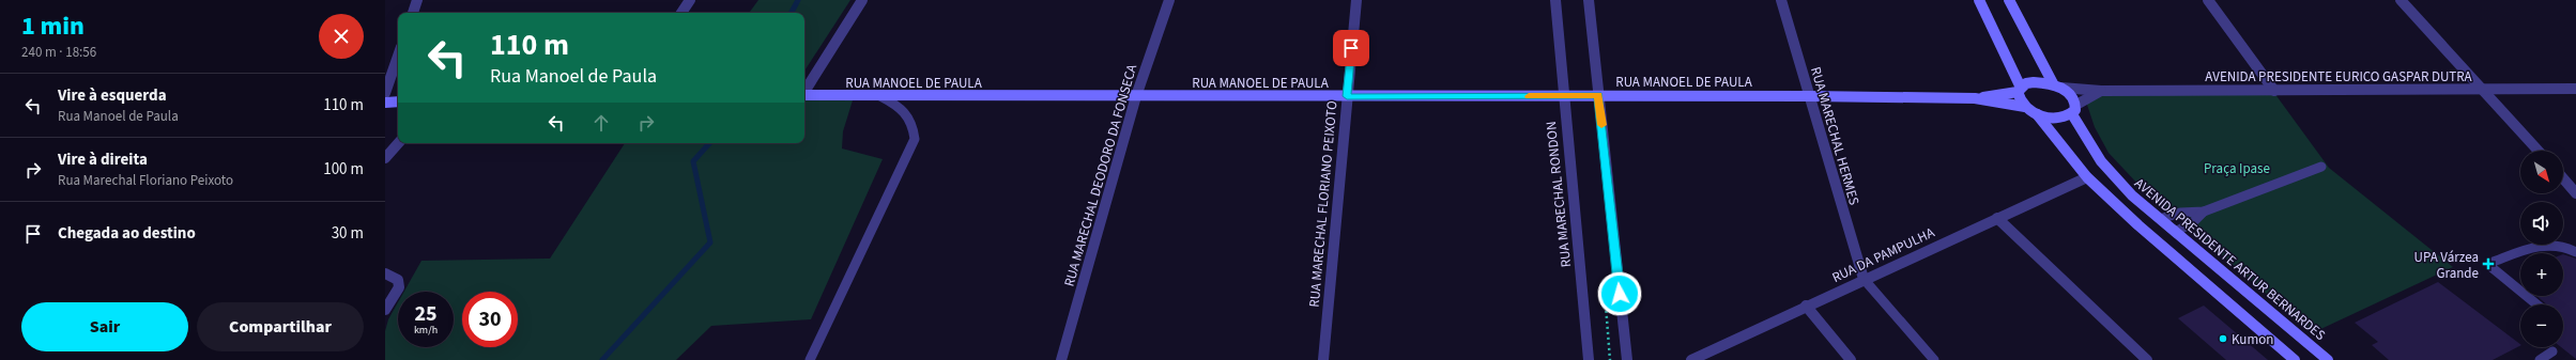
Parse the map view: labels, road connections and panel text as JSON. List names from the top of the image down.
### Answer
{
  "streets": {
    "main road": ["RUA MANOEL DE PAULA", "AVENIDA PRESIDENTE ARTUR BERNARDES"],
    "street": [
      "AVENIDA PRESIDENTE EURICO GASPAR DUTRA",
      "RUA MARECHAL HERMES",
      "RUA MARECHAL DEODORO DA FONSECA",
      "RUA MARECHAL RONDON",
      "RUA MARECHAL FLORIANO PEIXOTO",
      "RUA DA PAMPULHA"
    ]
  },
  "crossings": [
    ["AVENIDA PRESIDENTE EURICO GASPAR DUTRA", "RUA MANOEL DE PAULA"],
    ["AVENIDA PRESIDENTE EURICO GASPAR DUTRA", "AVENIDA PRESIDENTE ARTUR BERNARDES"],
    ["RUA MANOEL DE PAULA", "RUA MARECHAL HERMES"],
    ["RUA MANOEL DE PAULA", "RUA MARECHAL DEODORO DA FONSECA"],
    ["RUA MANOEL DE PAULA", "RUA MARECHAL RONDON"],
    ["RUA MANOEL DE PAULA", "RUA MARECHAL FLORIANO PEIXOTO"],
    ["RUA MANOEL DE PAULA", "AVENIDA PRESIDENTE ARTUR BERNARDES"],
    ["RUA MARECHAL HERMES", "RUA DA PAMPULHA"]
  ],
  "parks": ["Praça Ipase"],
  "places": {
    "health": ["UPA Várzea Grande"],
    "other": ["Kumon"]
  },
  "north": "bottom right",
  "page": {
    "heading": ["1 min", "240 m · 18:56"],
    "turn": ["110 m", "Rua Manoel de Paula"],
    "list": [
      {
        "name": "Vire à esquerda",
        "note": "Rua Manoel de Paula",
        "value": "110 m"
      },
      {
        "name": "Vire à direita",
        "note": "Rua Marechal Floriano Peixoto",
        "value": "100 m"
      },
      {
        "name": "Chegada ao destino",
        "value": "30 m"
      }
    ],
    "map_buttons": ["+", "−"],
    "speed": "25 km/h",
    "limit": "30",
    "buttons": ["Sair", "Compartilhar"]
  }
}
